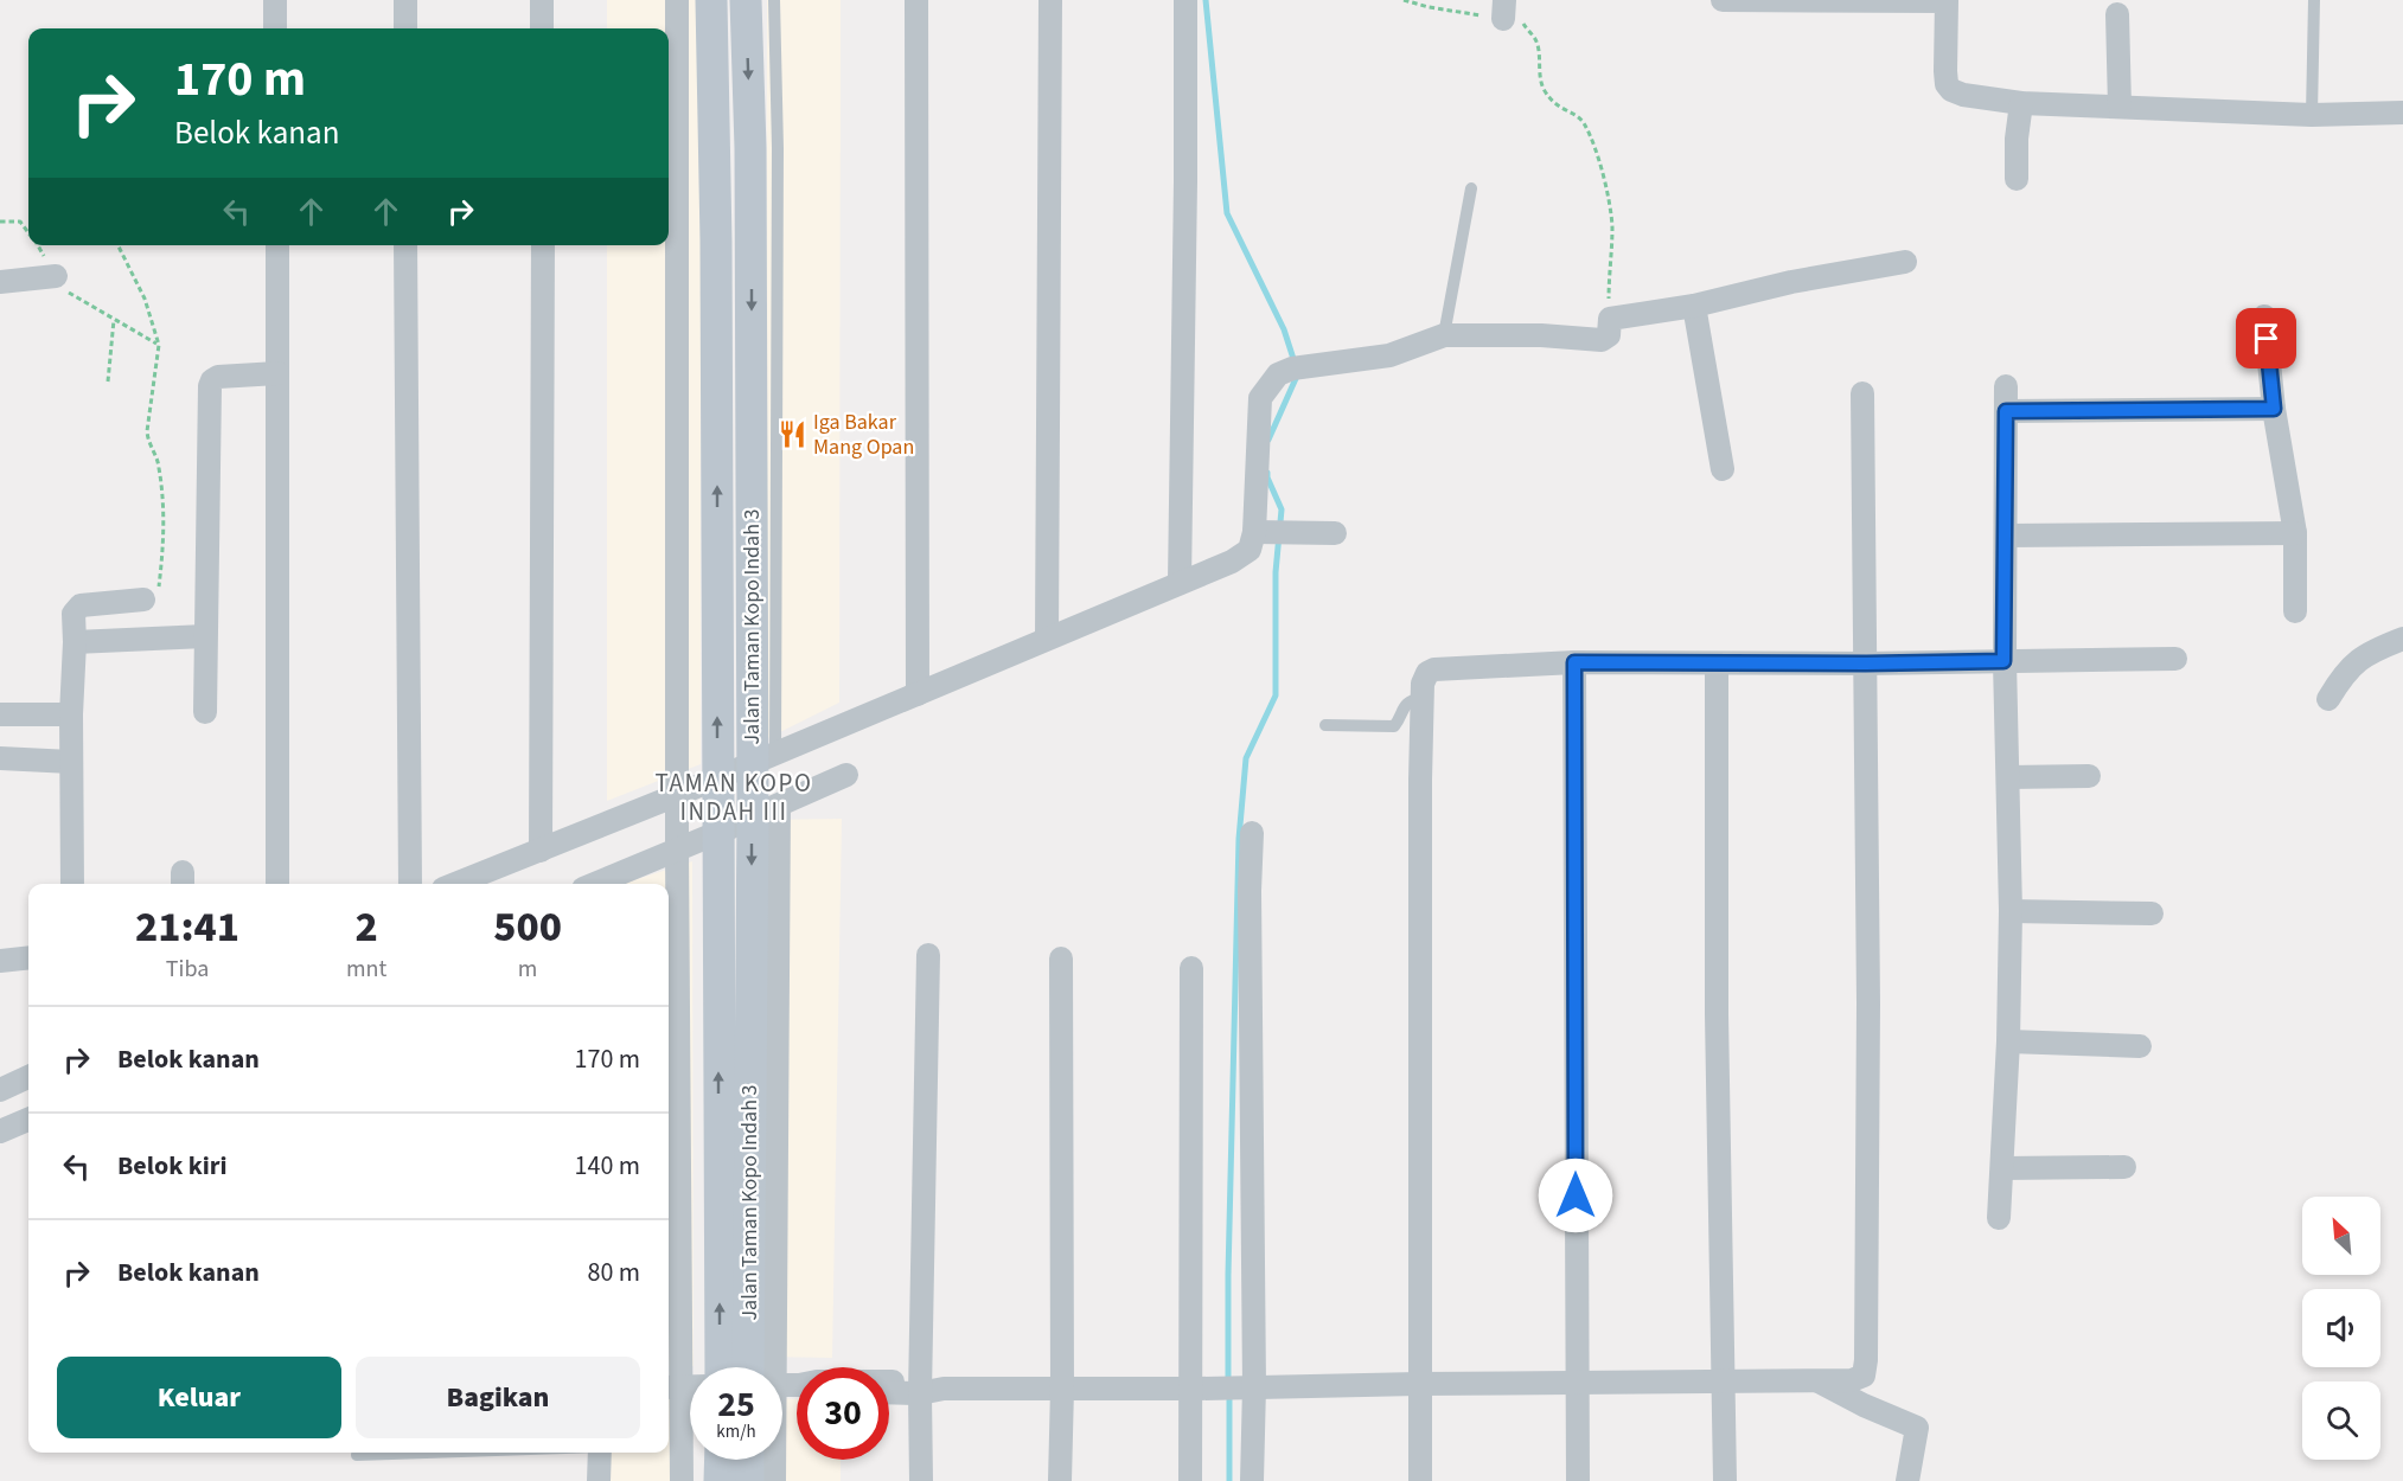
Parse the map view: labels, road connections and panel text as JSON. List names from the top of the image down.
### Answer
{
  "streets": {
    "main road": ["Jalan Taman Kopo Indah 3"]
  },
  "districts": ["TAMAN KOPO INDAH III"],
  "places": {
    "restaurant": ["Iga Bakar Mang Opan"]
  },
  "north": "top left",
  "page": {
    "turn": ["170 m", "Belok kanan"],
    "eta": [
      "21:41",
      "Tiba",
      "2",
      "mnt",
      "500",
      "m"
    ],
    "list": [
      {
        "name": "Belok kanan",
        "value": "170 m"
      },
      {
        "name": "Belok kiri",
        "value": "140 m"
      },
      {
        "name": "Belok kanan",
        "value": "80 m"
      }
    ],
    "buttons": ["Keluar", "Bagikan"],
    "speed": "25 km/h",
    "limit": "30"
  }
}
